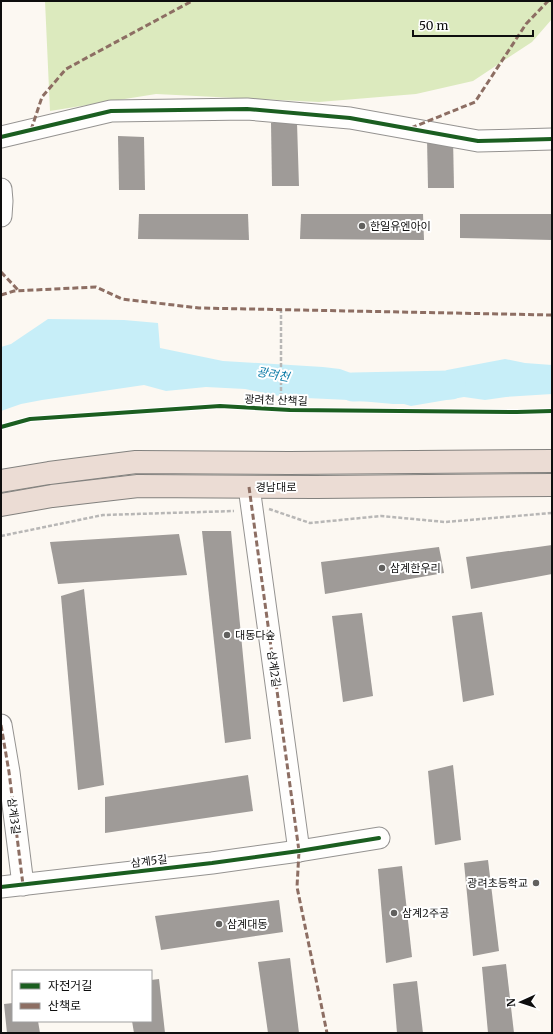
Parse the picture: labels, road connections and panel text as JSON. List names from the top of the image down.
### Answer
{
  "streets": {
    "highway": ["경남대로"],
    "street": ["삼계2길", "삼계3길", "삼계5길"],
    "cycle path": ["광려천 산책길"]
  },
  "crossings": [
    ["경남대로", "삼계2길"],
    ["삼계2길", "삼계5길"],
    ["삼계3길", "삼계5길"]
  ],
  "water": ["광려천"],
  "places": [
    "한일유엔아이",
    "삼계한우리",
    "대동다숲",
    "광려초등학교",
    "삼계2주공",
    "삼계대동"
  ],
  "legend": ["자전거길", "산책로"],
  "scale_bar": "50 m",
  "north": "left"
}
